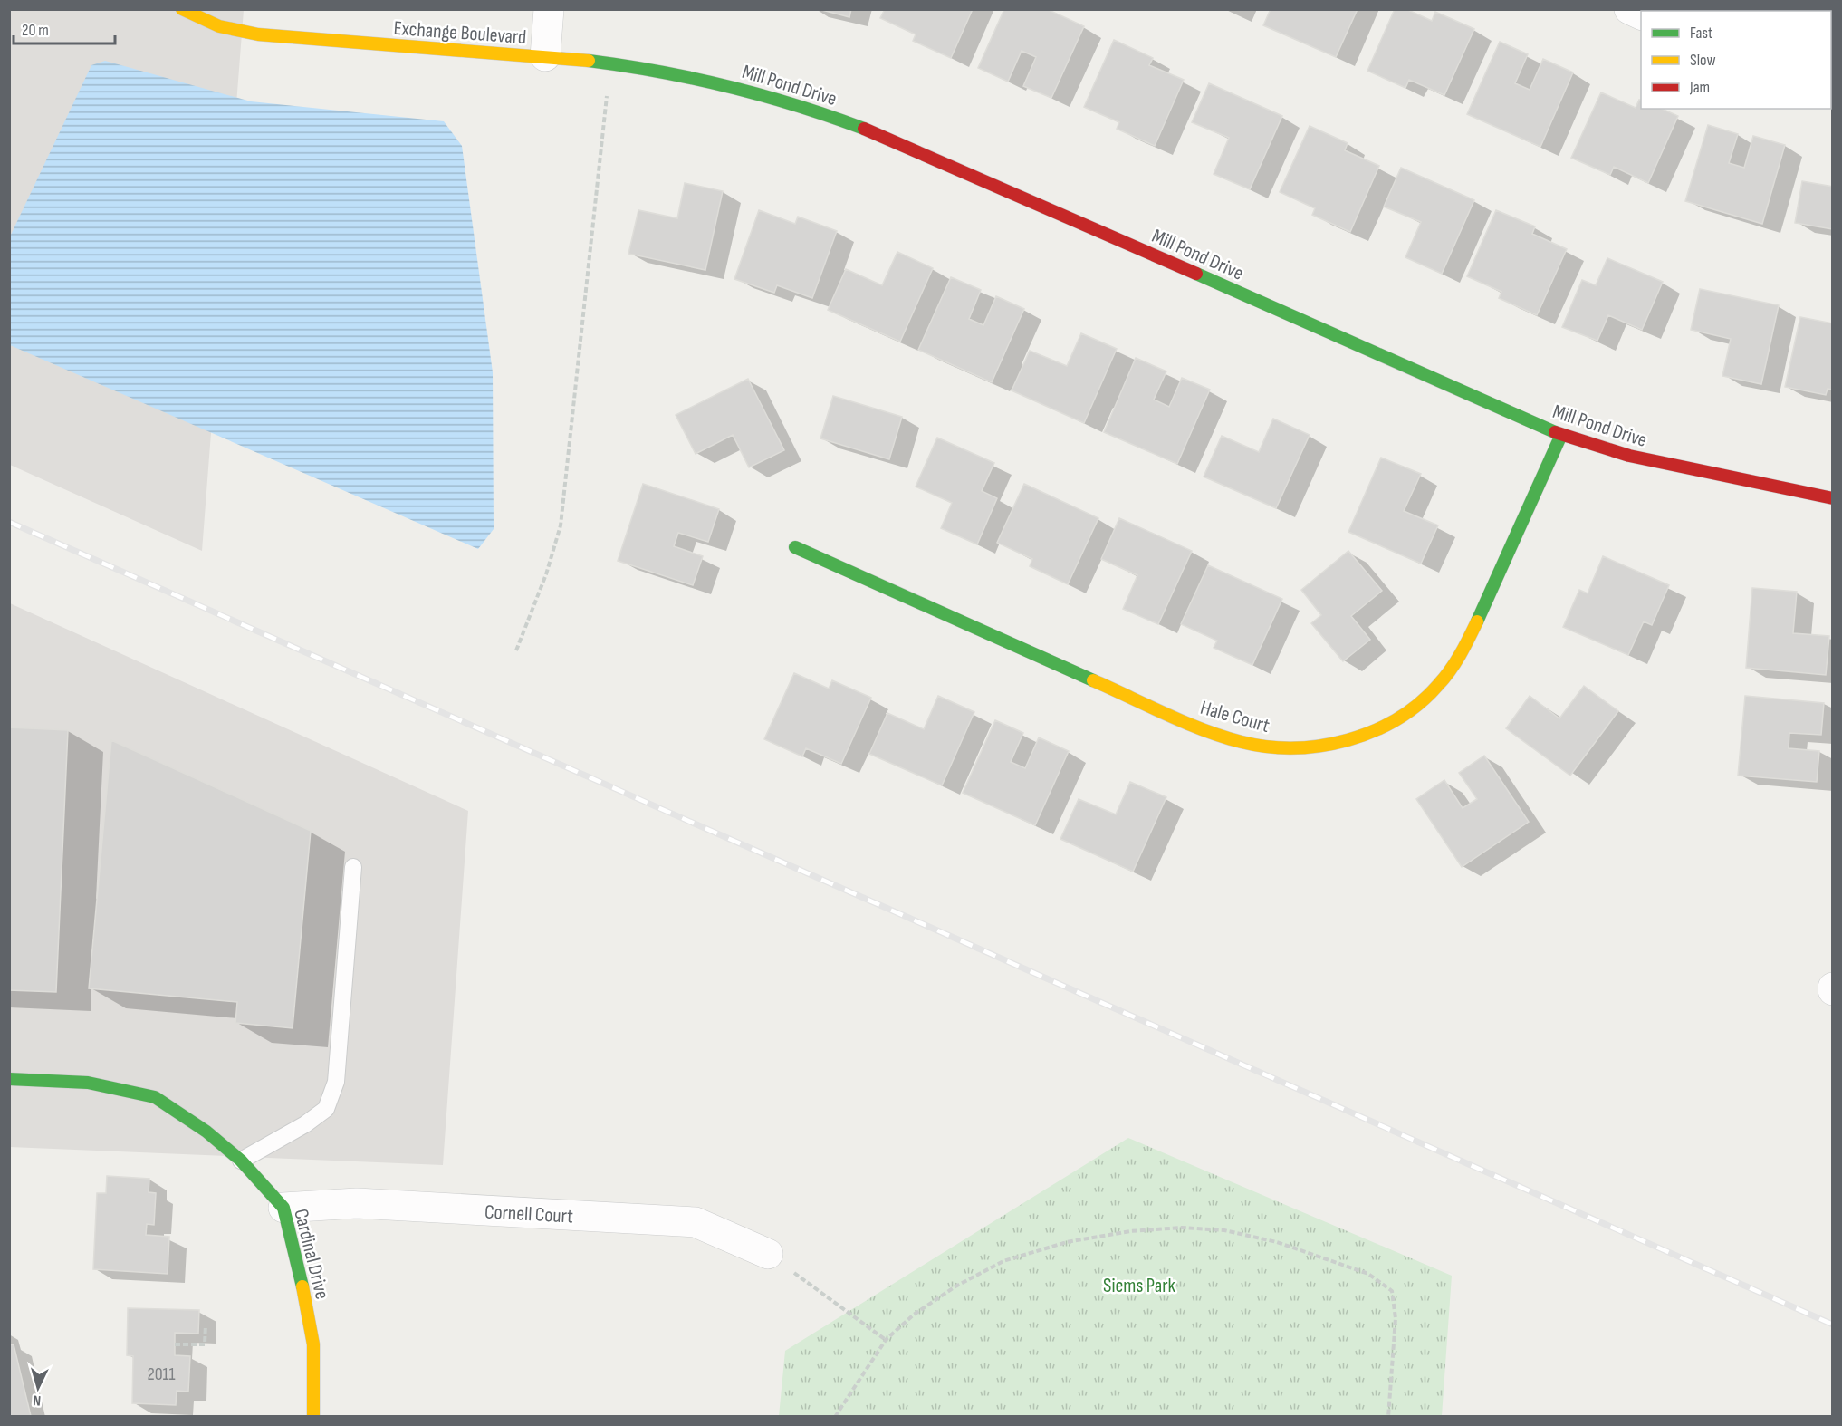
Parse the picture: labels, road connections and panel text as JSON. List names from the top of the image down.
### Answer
{
  "streets": {
    "street": [
      "Exchange Boulevard",
      "Mill Pond Drive",
      "Hale Court",
      "Cornell Court",
      "Cardinal Drive"
    ]
  },
  "crossings": [
    ["Exchange Boulevard", "Mill Pond Drive"],
    ["Mill Pond Drive", "Hale Court"],
    ["Cornell Court", "Cardinal Drive"]
  ],
  "parks": ["Siems Park"],
  "house_numbers": ["2011"],
  "legend": ["Fast", "Slow", "Jam"],
  "scale_bar": "20 m",
  "north": "bottom"
}
